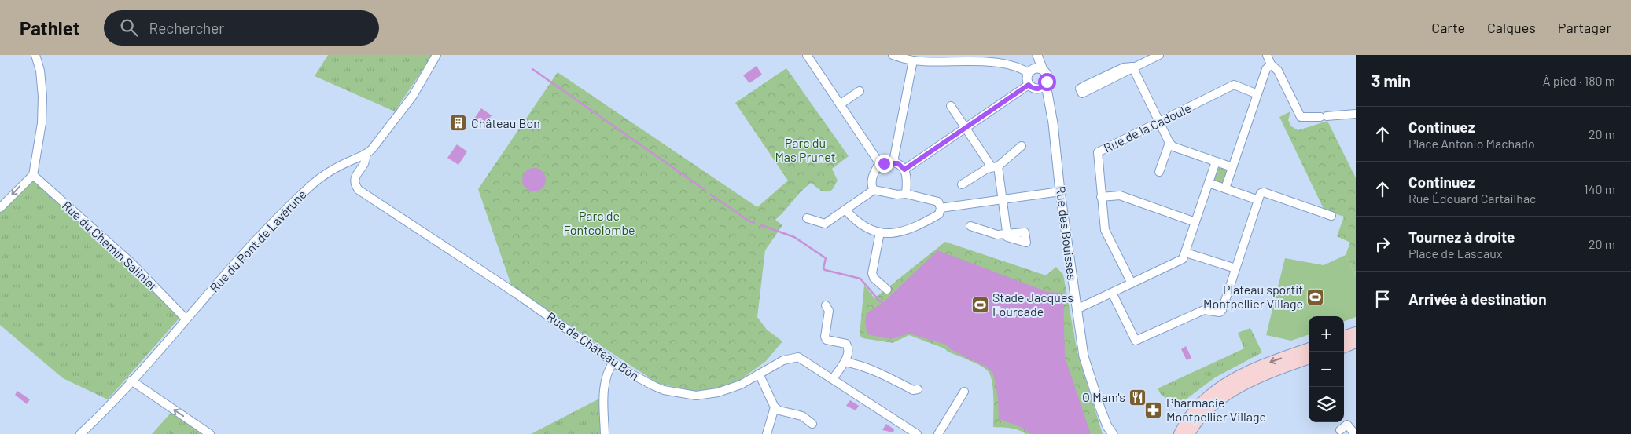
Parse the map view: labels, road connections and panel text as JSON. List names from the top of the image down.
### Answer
{
  "streets": {
    "street": [
      "Rue de la Cadoule",
      "Rue des Bouisses",
      "Rue du Pont de Lavérune",
      "Rue du Chemin Salinier",
      "Rue de Château Bon"
    ]
  },
  "crossings": [
    ["Rue du Pont de Lavérune", "Rue du Chemin Salinier"],
    ["Rue du Pont de Lavérune", "Rue de Château Bon"]
  ],
  "parks": ["Parc du Mas Prunet", "Parc de Fontcolombe"],
  "places": {
    "building": ["Château Bon"],
    "sports": ["Plateau sportif Montpellier Village", "Stade Jacques Fourcade"],
    "restaurant": ["O Mam's"],
    "pharmacy": ["Pharmacie Montpellier Village"]
  },
  "page": {
    "header": "Pathlet",
    "search": "Rechercher",
    "nav": ["Carte", "Calques", "Partager"],
    "heading": ["3 min", "À pied · 180 m"],
    "list": [
      ["Continuez", "Place Antonio Machado", "20 m"],
      ["Continuez", "Rue Édouard Cartailhac", "140 m"],
      ["Tournez à droite", "Place de Lascaux", "20 m"],
      "Arrivée à destination"
    ],
    "map_buttons": ["+", "−"]
  }
}
